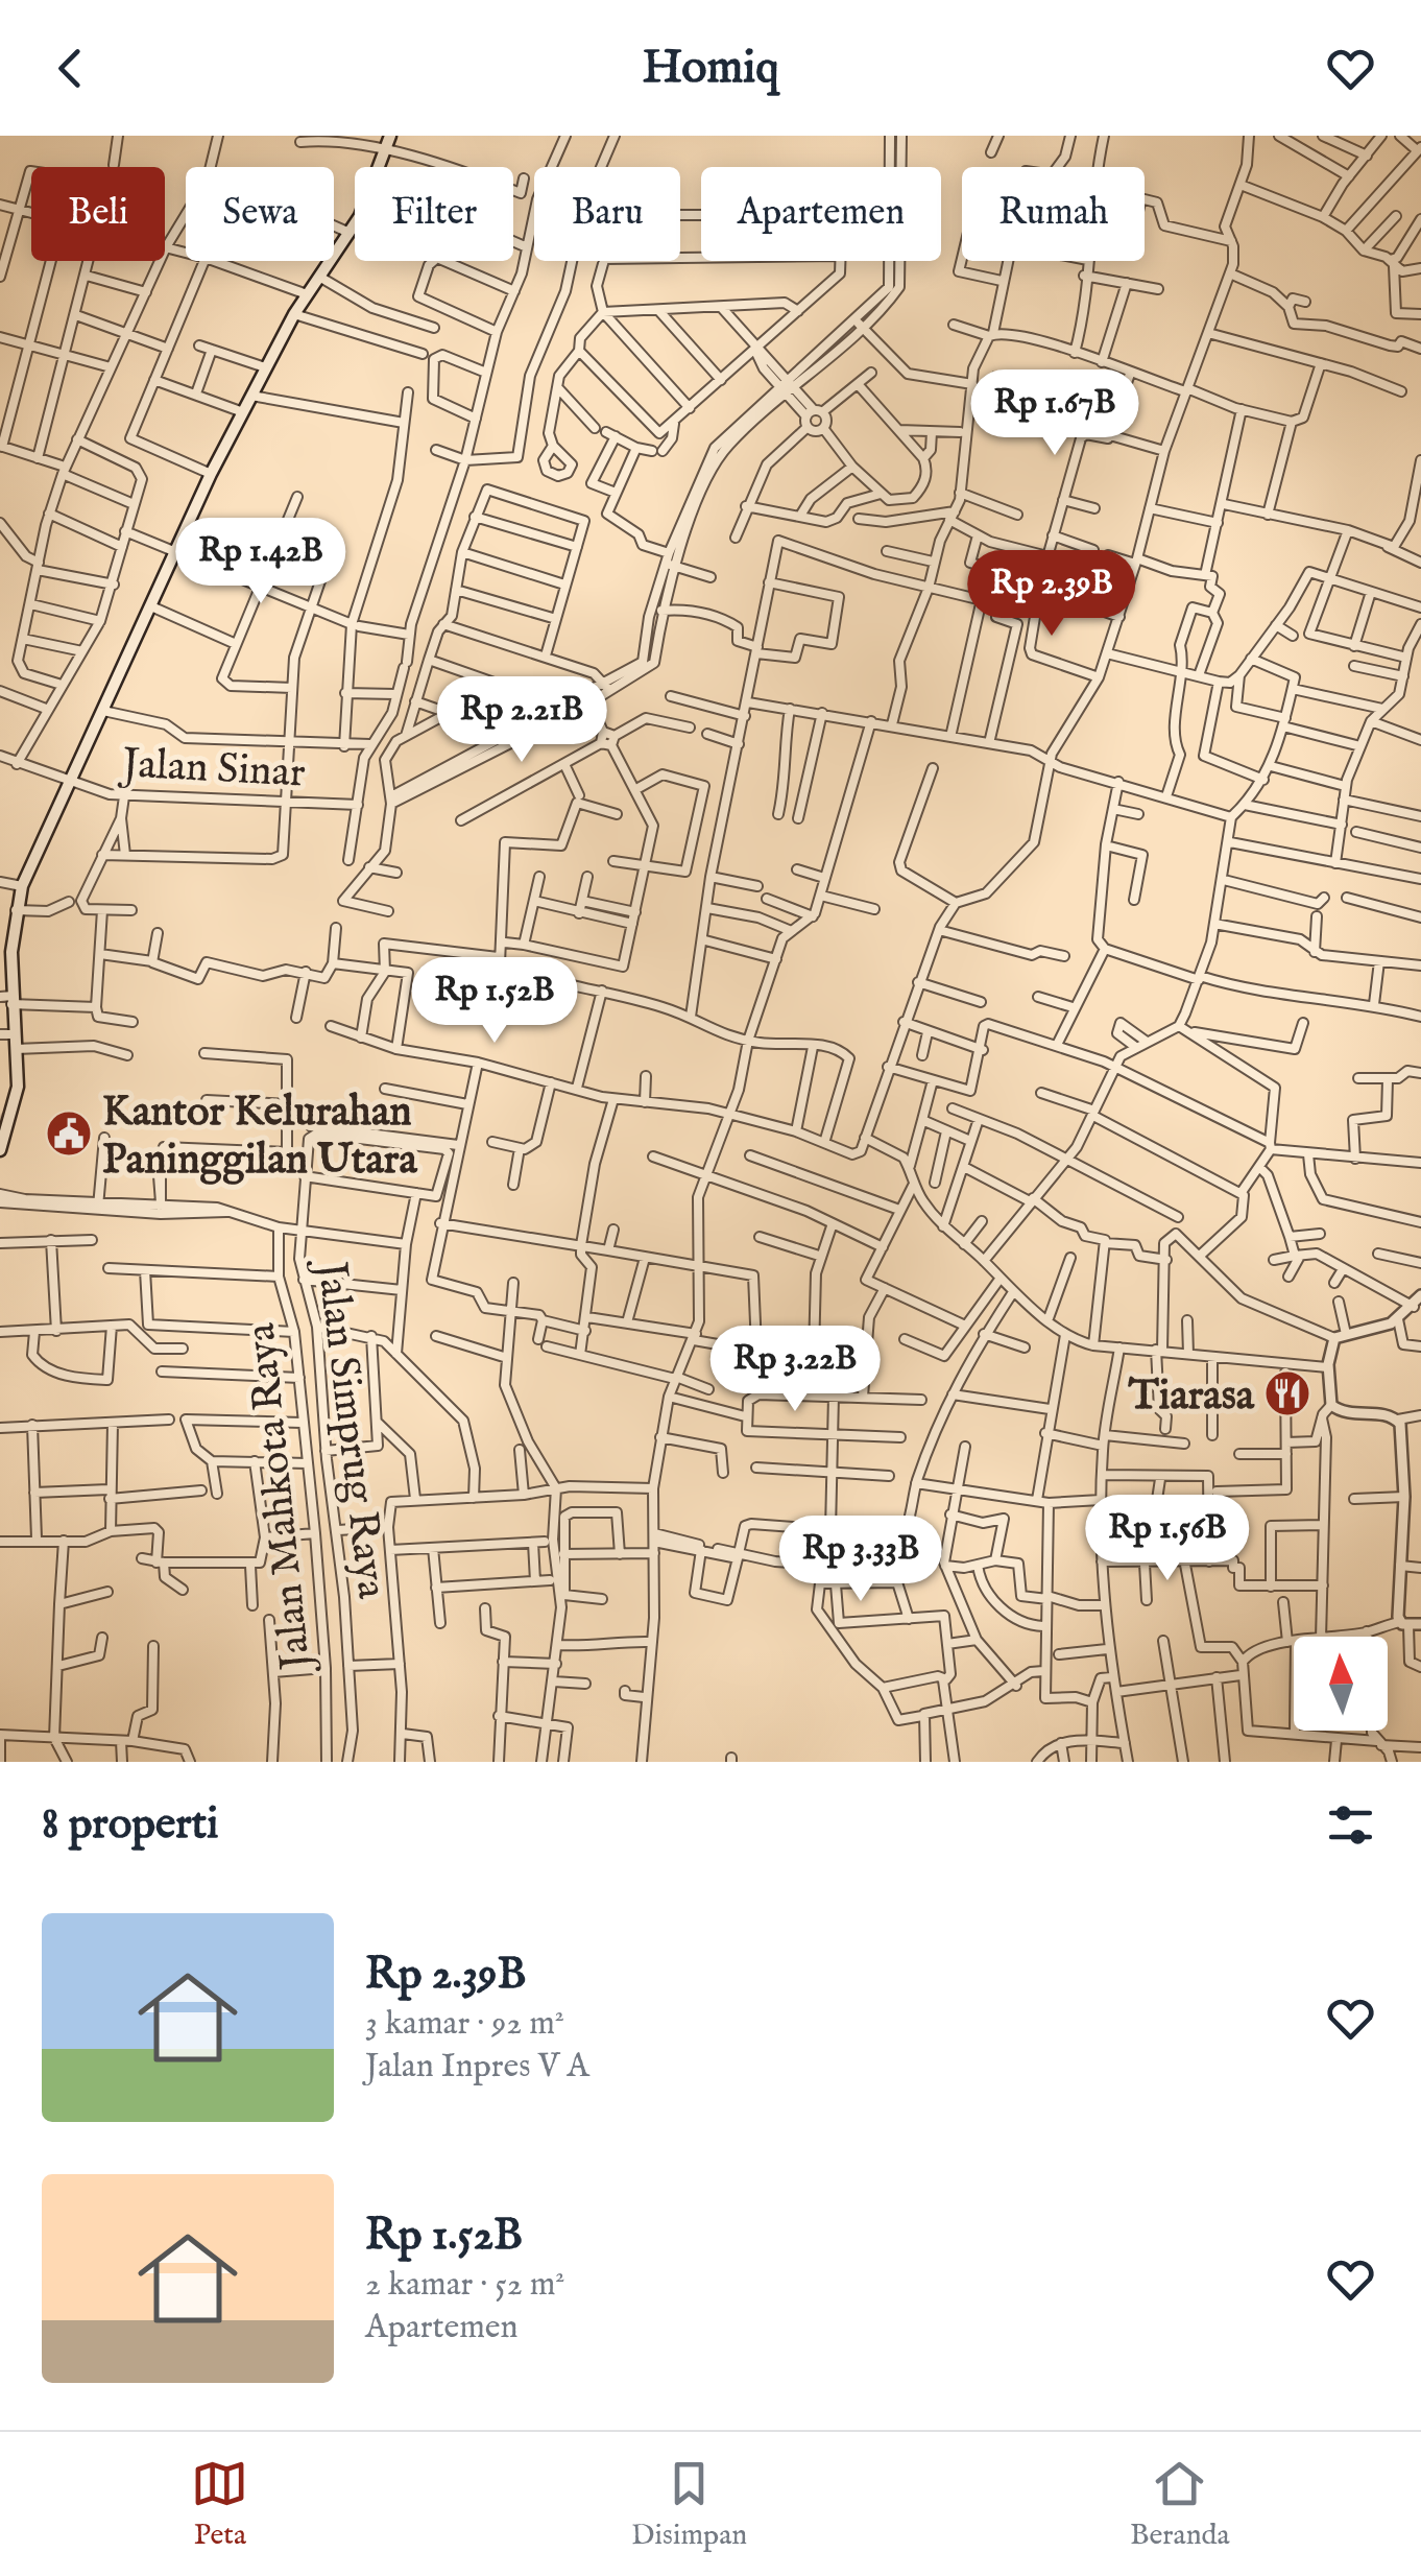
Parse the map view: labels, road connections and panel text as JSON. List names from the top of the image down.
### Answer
{
  "streets": {
    "street": ["Jalan Sinar", "Jalan Simprug Raya", "Jalan Mahkota Raya"]
  },
  "crossings": [
    ["Jalan Simprug Raya", "Jalan Mahkota Raya"]
  ],
  "places": {
    "public building": ["Kantor Kelurahan Paninggilan Utara"],
    "restaurant": ["Tiarasa"]
  },
  "north": "top",
  "page": {
    "header": "Homiq",
    "chip": [
      "Beli",
      "Sewa",
      "Filter",
      "Baru",
      "Apartemen",
      "Rumah"
    ],
    "price": [
      "Rp 1.67B",
      "Rp 1.42B",
      "Rp 2.39B",
      "Rp 2.21B",
      "Rp 1.52B",
      "Rp 3.22B",
      "Rp 1.56B",
      "Rp 3.33B"
    ],
    "heading": "8 properti",
    "list": [
      {
        "name": "Rp 2.39B",
        "note": "3 kamar · 92 m² · Jalan Inpres V A"
      },
      {
        "name": "Rp 1.52B",
        "note": "2 kamar · 52 m² · Apartemen"
      }
    ],
    "tabs": ["Peta", "Disimpan", "Beranda"]
  }
}
